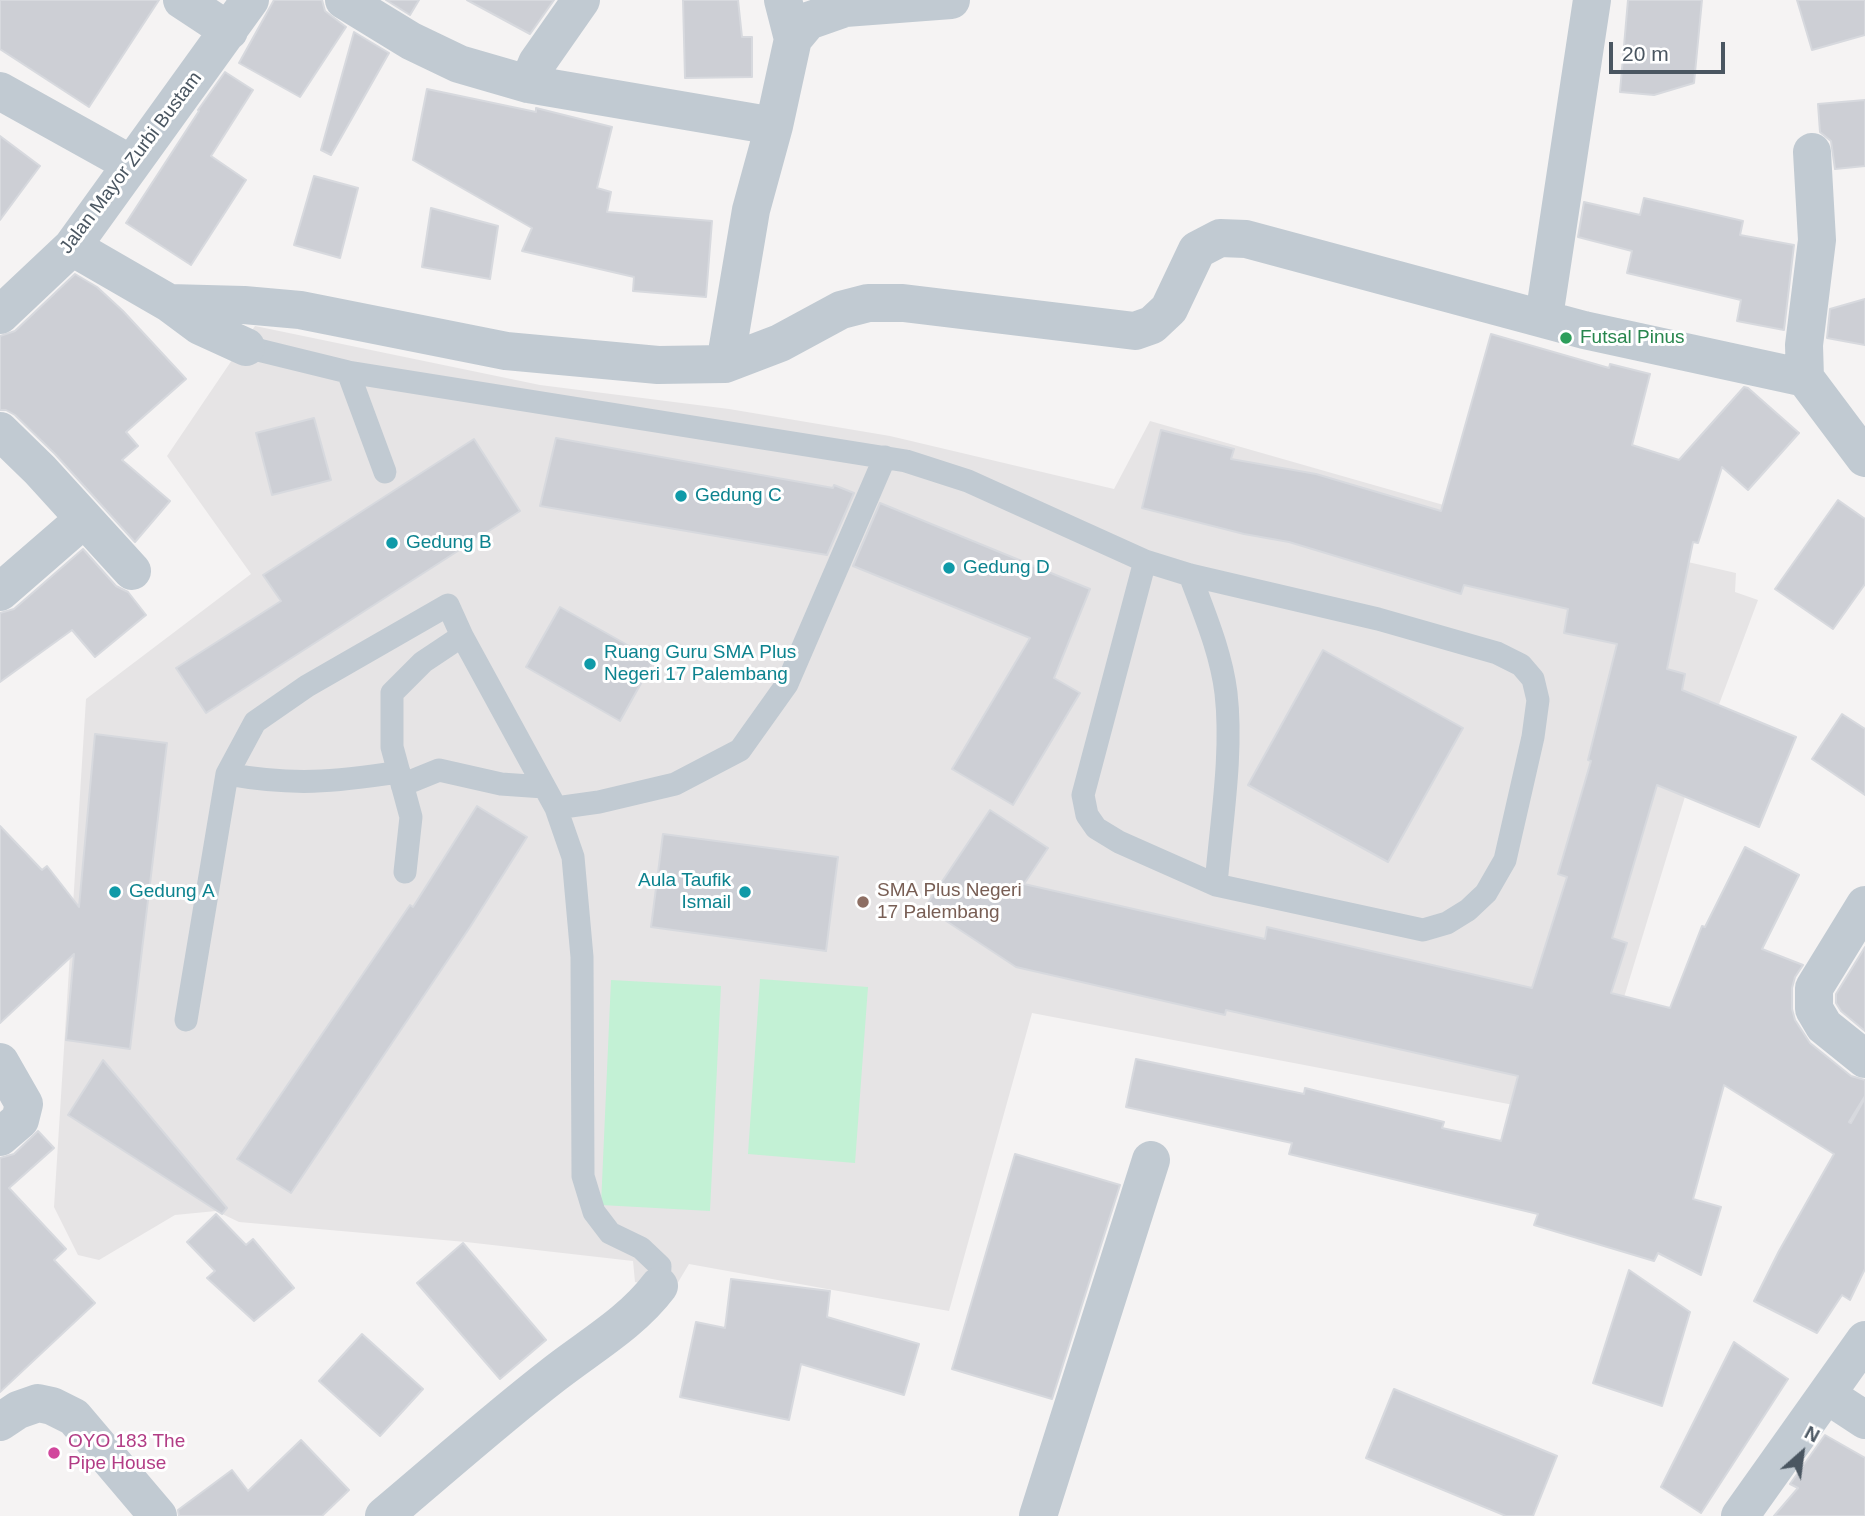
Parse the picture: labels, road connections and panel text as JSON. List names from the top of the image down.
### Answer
{
  "streets": {
    "street": ["Jalan Mayor Zurbi Bustam"]
  },
  "places": [
    "Futsal Pinus",
    "Gedung C",
    "Gedung B",
    "Gedung D",
    "Ruang Guru SMA Plus Negeri 17 Palembang",
    "Gedung A",
    "Aula Taufik Ismail",
    "SMA Plus Negeri 17 Palembang",
    "OYO 183 The Pipe House"
  ],
  "scale_bar": "20 m",
  "north": "top right"
}
